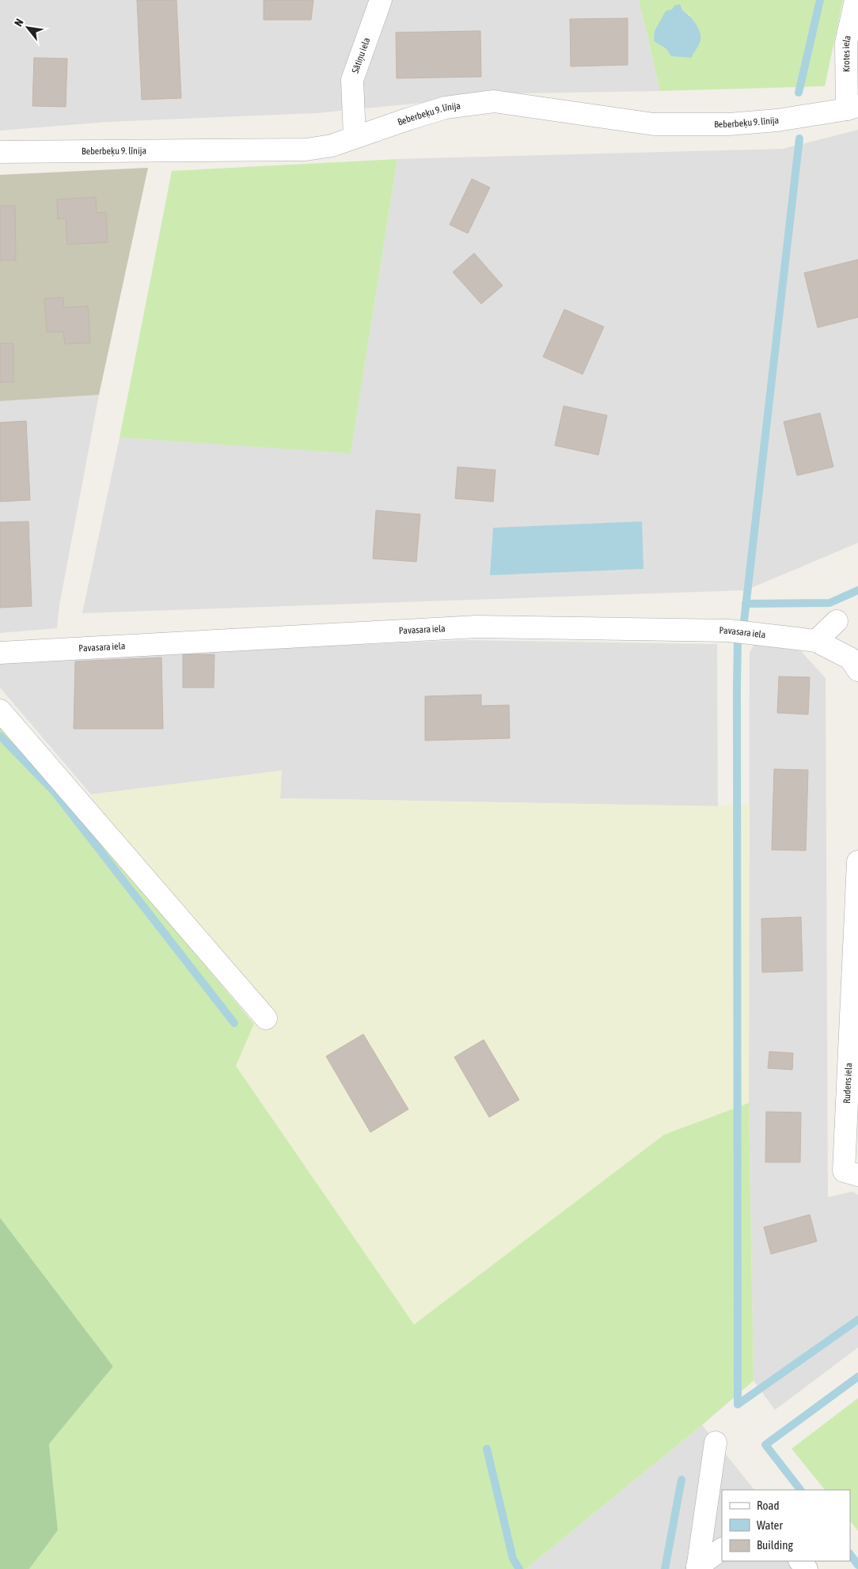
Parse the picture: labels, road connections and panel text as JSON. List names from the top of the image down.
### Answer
{
  "streets": {
    "street": [
      "Krotes iela",
      "Sātiņu iela",
      "Beberbeķu 9. līnija",
      "Pavasara iela",
      "Rudens iela"
    ]
  },
  "crossings": [
    ["Krotes iela", "Beberbeķu 9. līnija"],
    ["Sātiņu iela", "Beberbeķu 9. līnija"]
  ],
  "legend": ["Road", "Water", "Building"],
  "north": "top left"
}
